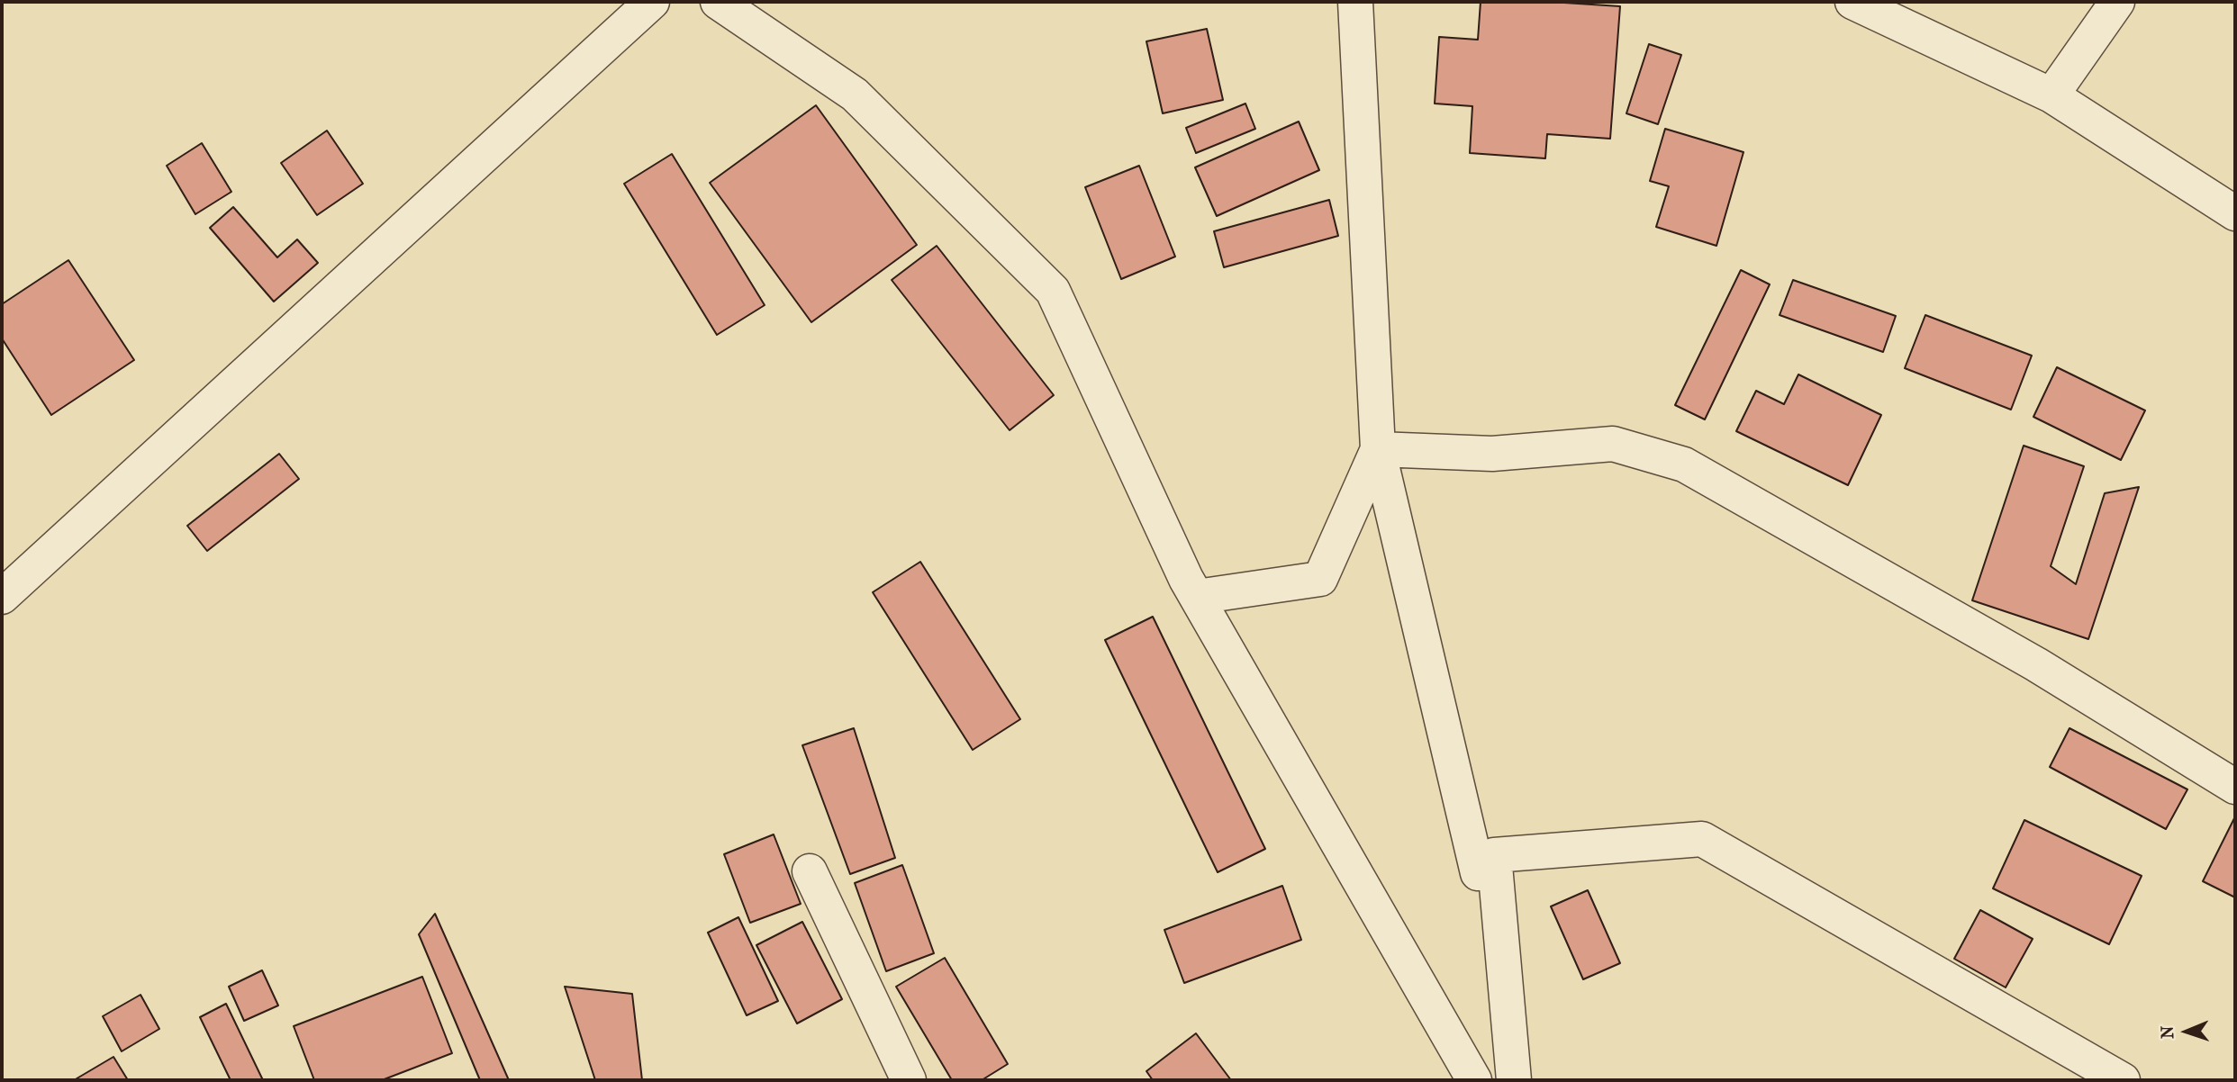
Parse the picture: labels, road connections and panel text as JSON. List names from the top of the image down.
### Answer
{
  "north": "left"
}
